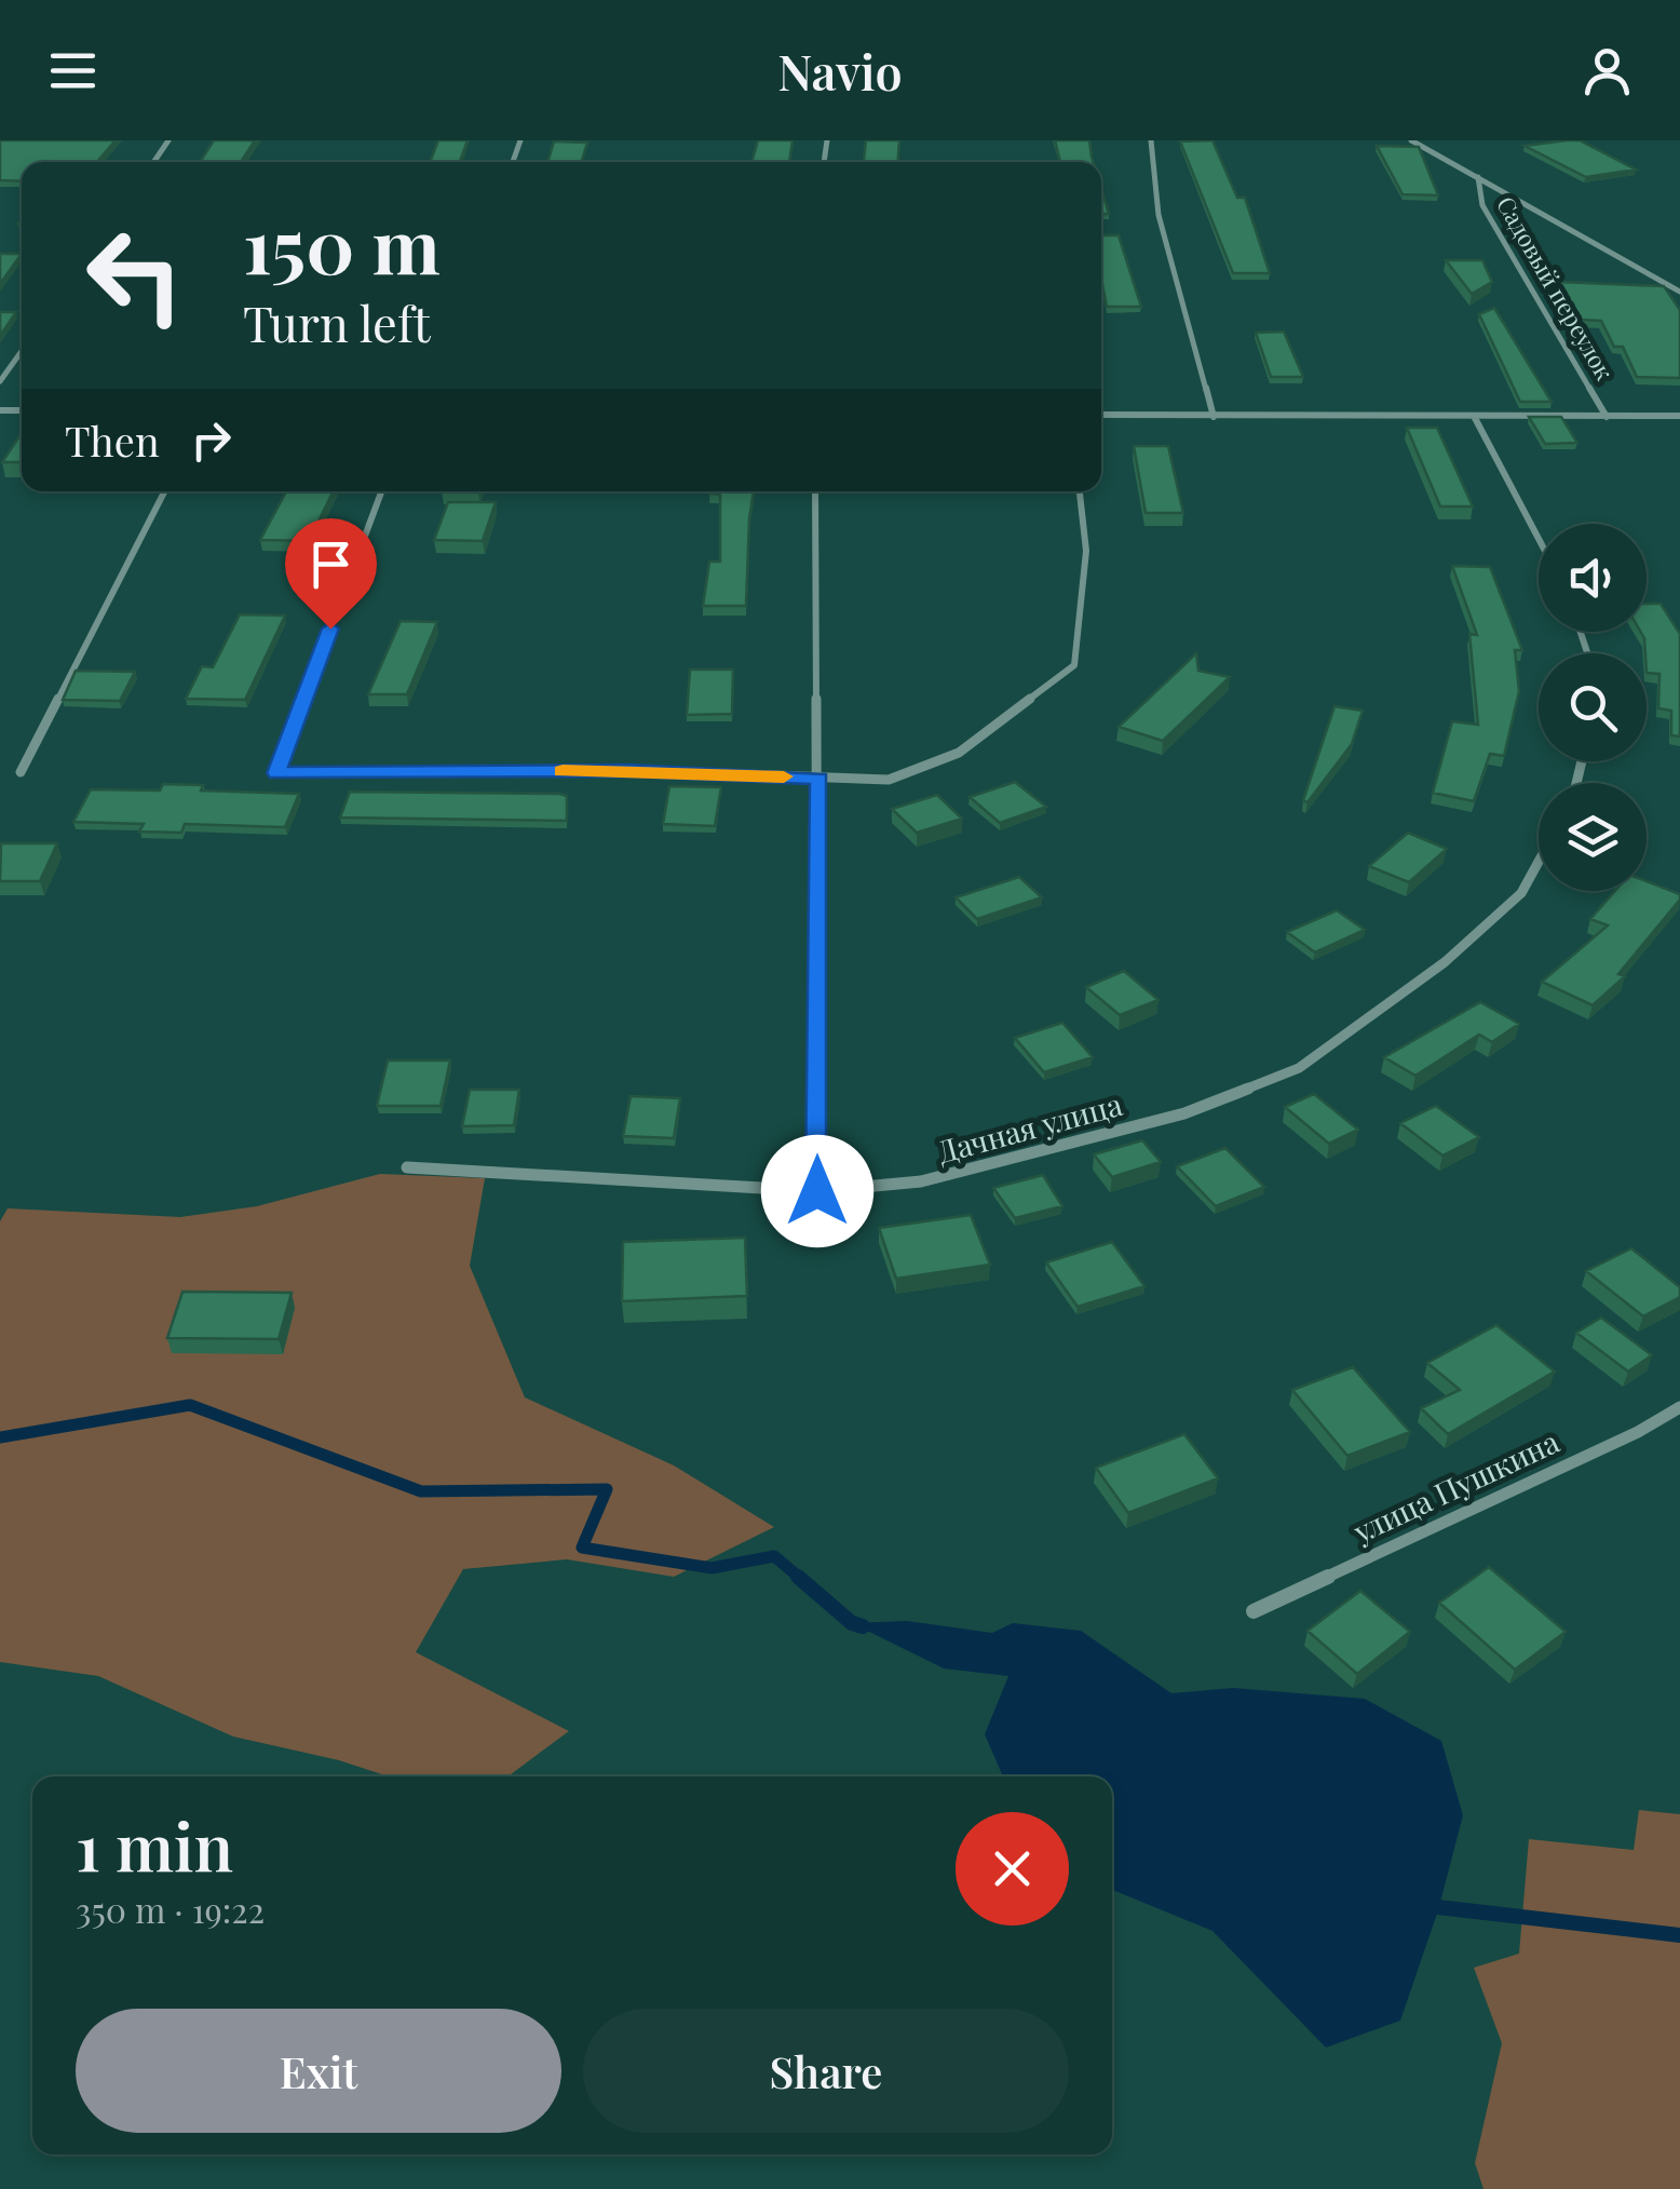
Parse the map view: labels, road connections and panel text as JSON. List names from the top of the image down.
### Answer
{
  "streets": {
    "street": ["Садовый переулок", "Дачная улица", "улица Пушкина"]
  },
  "page": {
    "header": "Navio",
    "turn": ["150 m", "Turn left"],
    "then": "Then",
    "heading": ["1 min", "350 m · 19:22"],
    "buttons": ["Exit", "Share"]
  }
}
